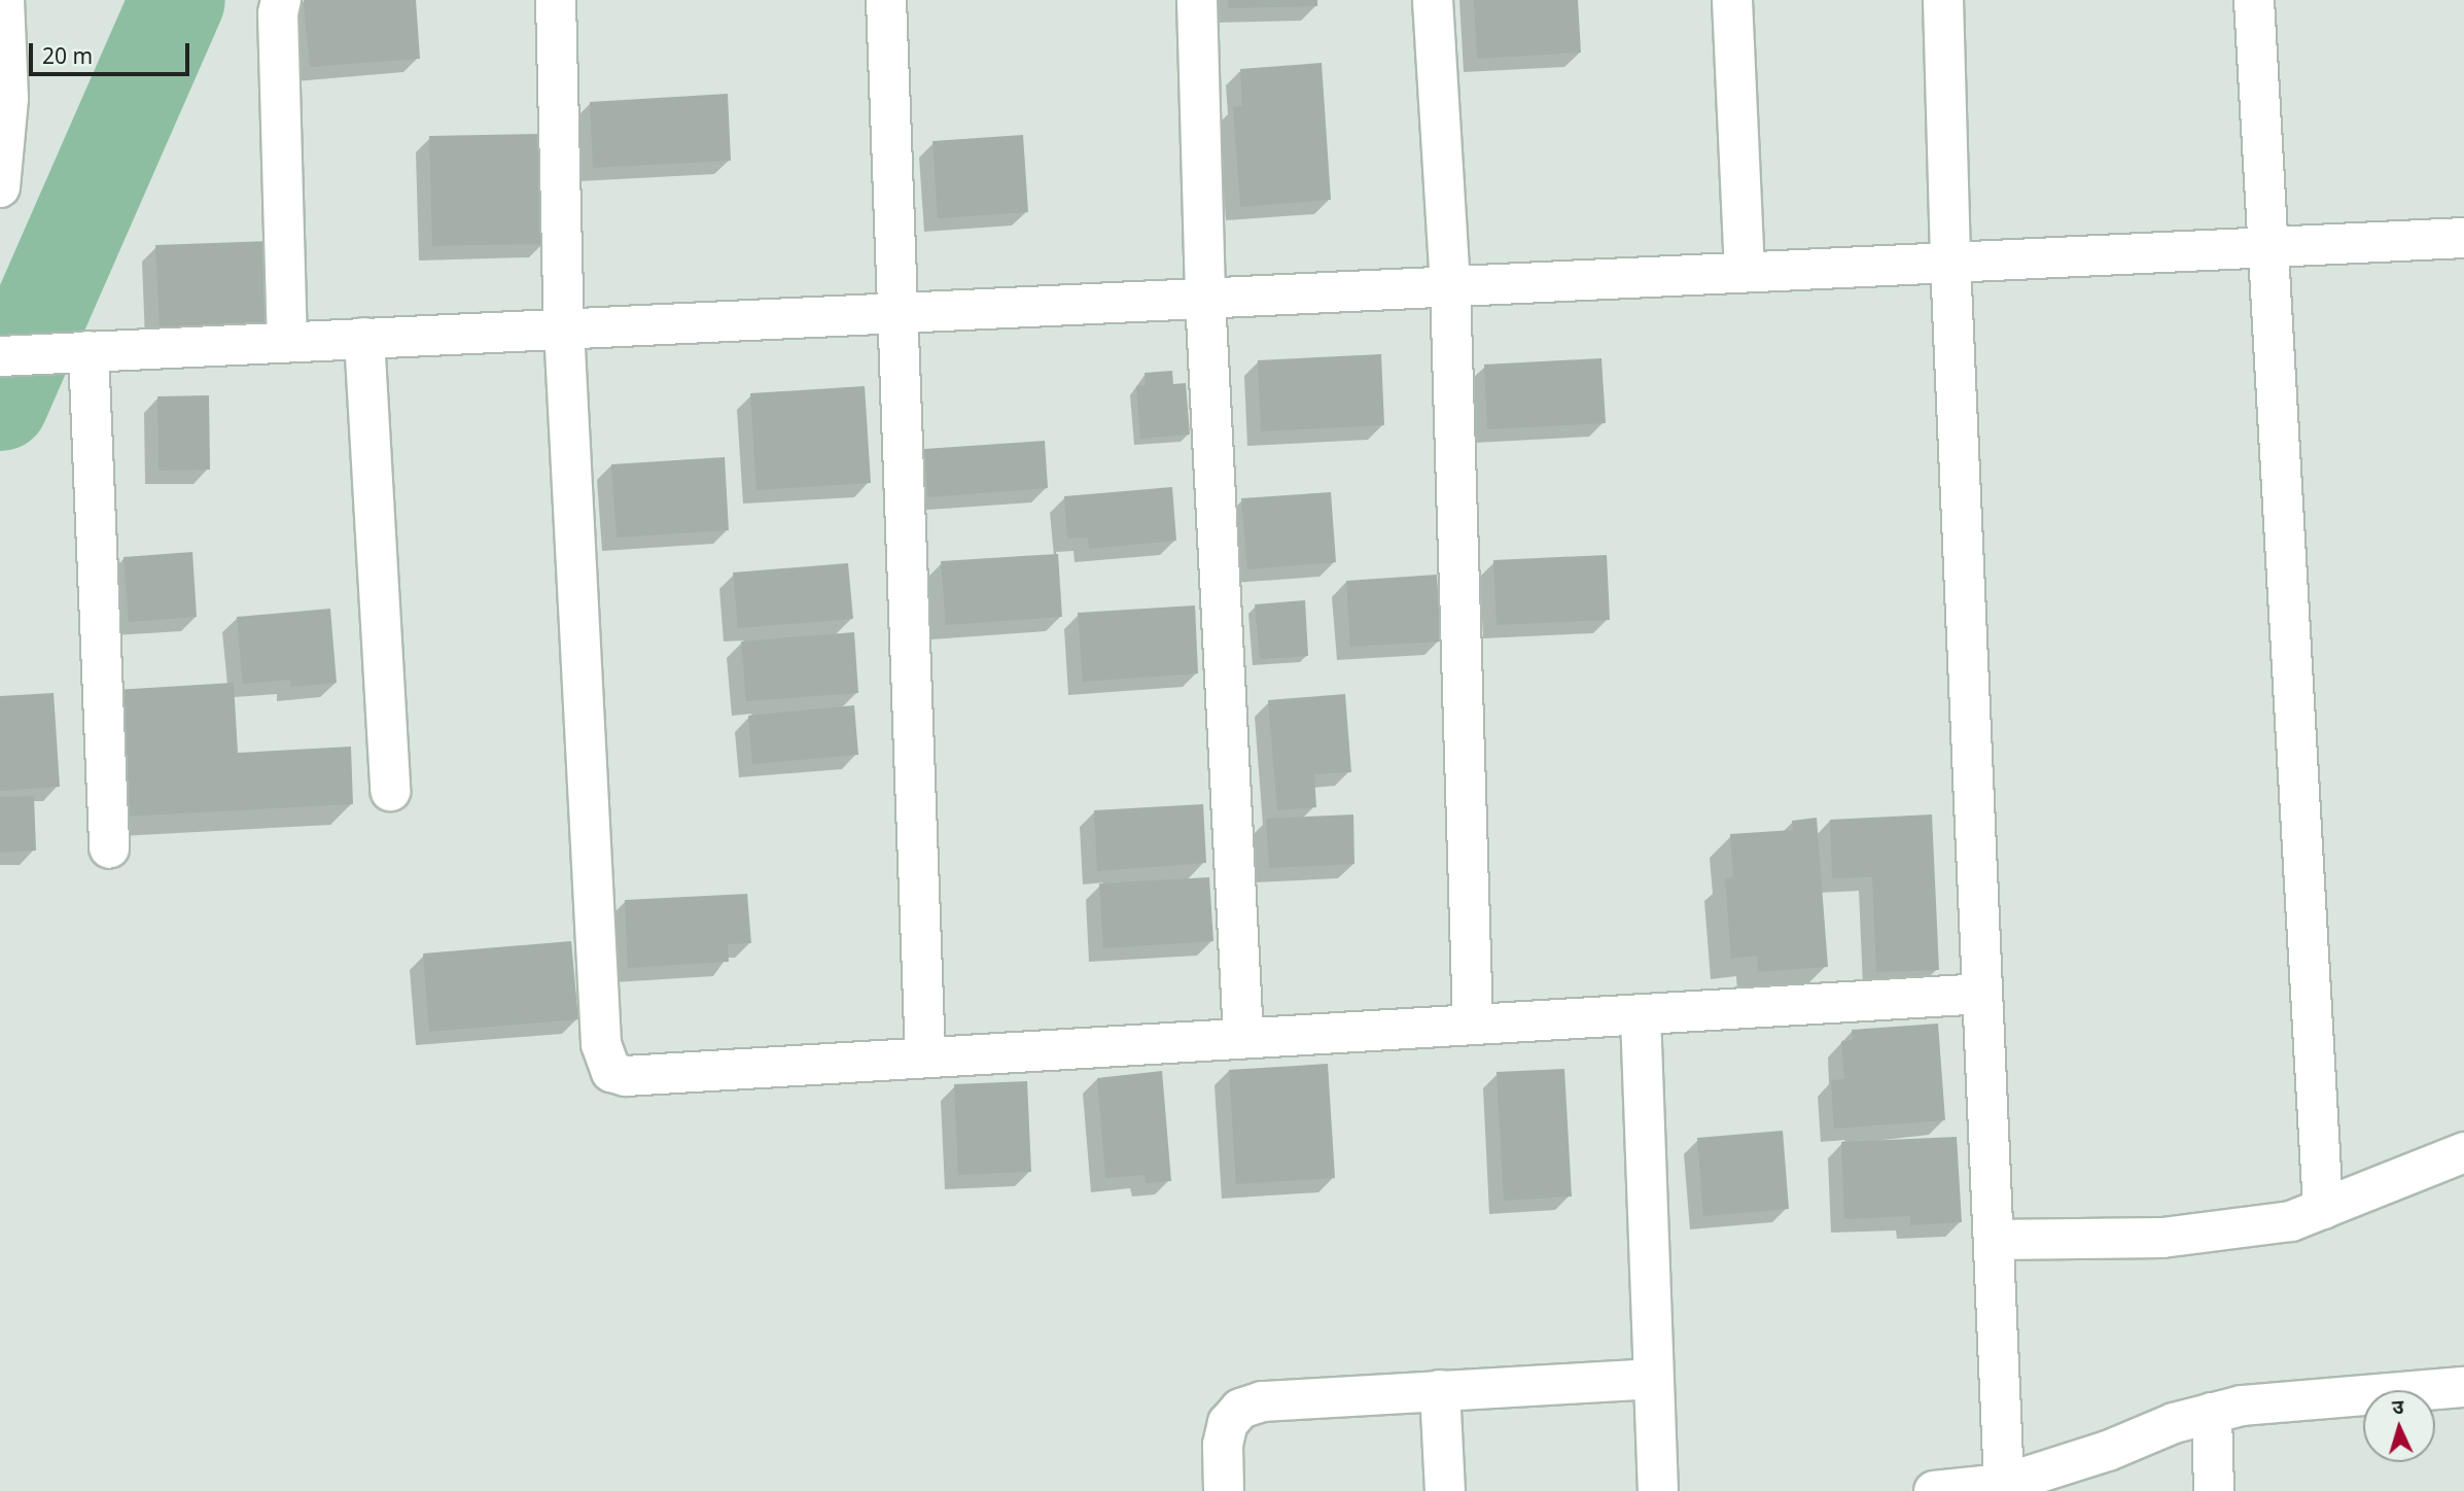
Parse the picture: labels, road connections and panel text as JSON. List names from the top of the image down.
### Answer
{
  "scale_bar": "20 m",
  "north": "top"
}
